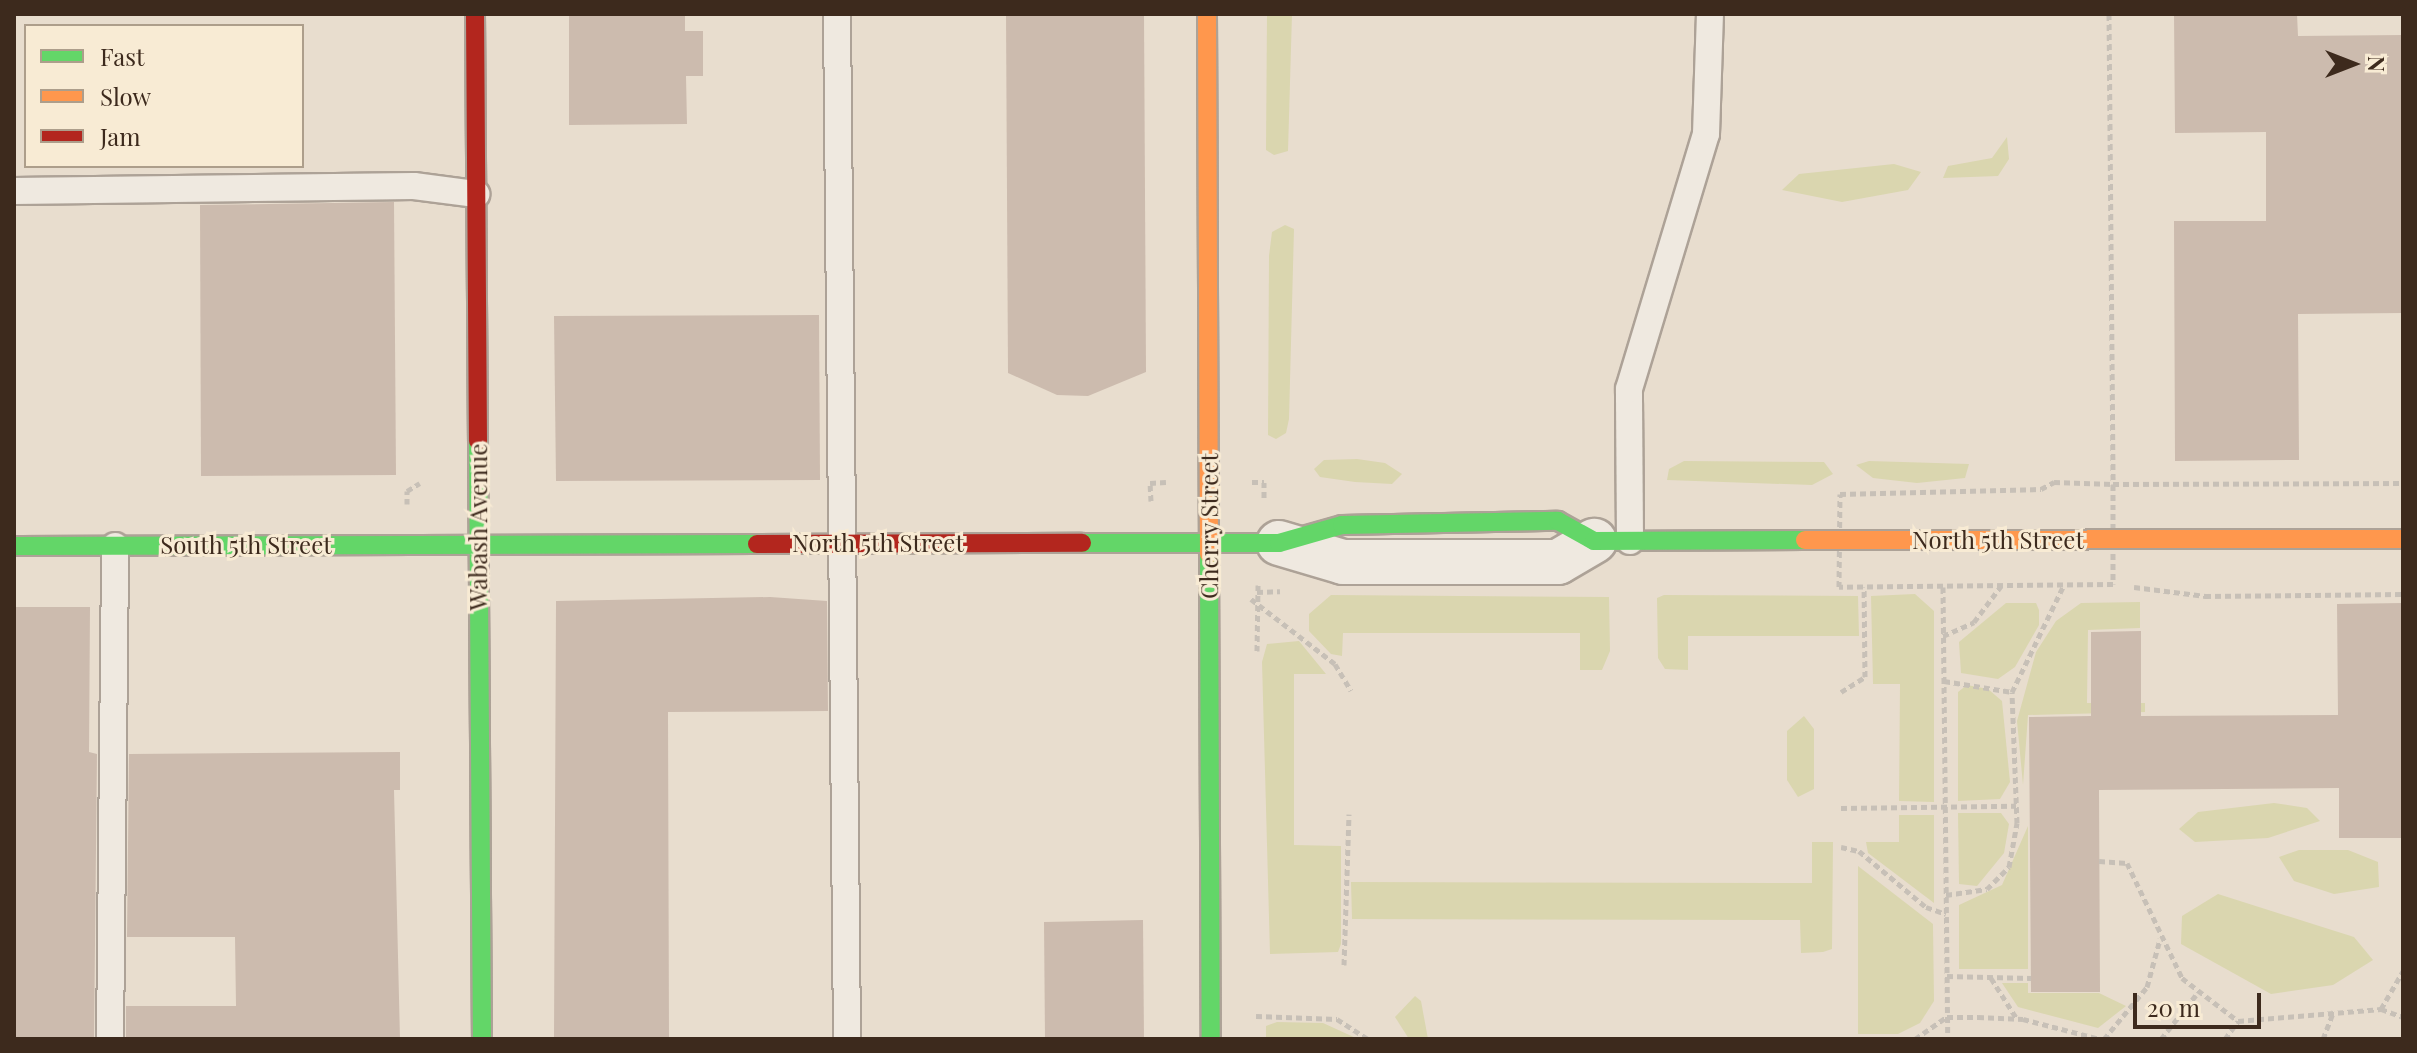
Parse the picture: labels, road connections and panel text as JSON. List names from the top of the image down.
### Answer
{
  "streets": {
    "street": [
      "Cherry Street",
      "Wabash Avenue",
      "North 5th Street",
      "South 5th Street"
    ]
  },
  "crossings": [
    ["Cherry Street", "North 5th Street"],
    ["Wabash Avenue", "North 5th Street"],
    ["Wabash Avenue", "South 5th Street"],
    ["North 5th Street", "South 5th Street"]
  ],
  "legend": ["Fast", "Slow", "Jam"],
  "scale_bar": "20 m",
  "north": "right"
}
